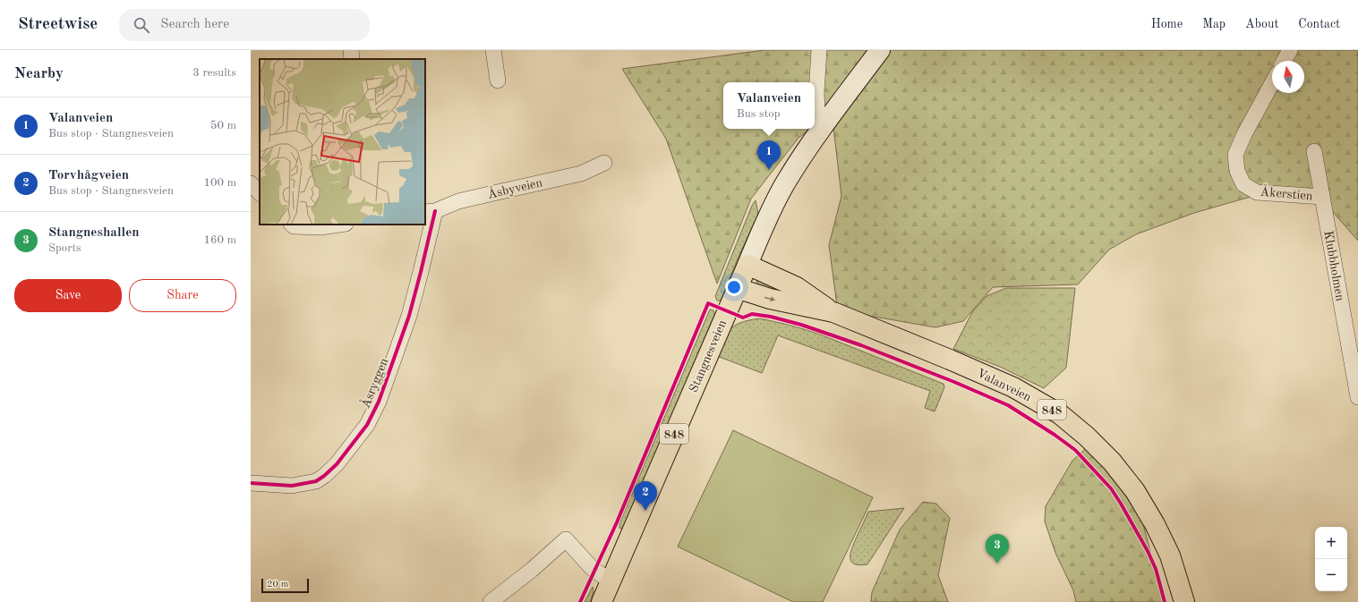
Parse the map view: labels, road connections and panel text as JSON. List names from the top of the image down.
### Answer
{
  "streets": {
    "main road": ["Stangnesveien", "Valanveien", "848"],
    "street": [
      "Åsbyveien",
      "Åkerstien",
      "Klubbholmen",
      "Åsryggen"
    ]
  },
  "crossings": [
    ["Åsbyveien", "Åsryggen"],
    ["Åkerstien", "Klubbholmen"],
    ["Stangnesveien", "Valanveien"]
  ],
  "scale_bar": "20 m",
  "north": "top",
  "page": {
    "header": "Streetwise",
    "search": "Search here",
    "nav": [
      "Home",
      "Map",
      "About",
      "Contact"
    ],
    "heading": ["Nearby", "3 results"],
    "popup": ["Valanveien", "Bus stop"],
    "list": [
      {
        "mark": "1",
        "name": "Valanveien",
        "note": "Bus stop · Stangnesveien",
        "value": "50 m"
      },
      {
        "mark": "2",
        "name": "Torvhågveien",
        "note": "Bus stop · Stangnesveien",
        "value": "100 m"
      },
      {
        "mark": "3",
        "name": "Stangneshallen",
        "note": "Sports",
        "value": "160 m"
      }
    ],
    "pins": ["1", "2", "3"],
    "buttons": ["Save", "Share"],
    "map_buttons": ["+", "−"],
    "scale": "20 m"
  }
}
